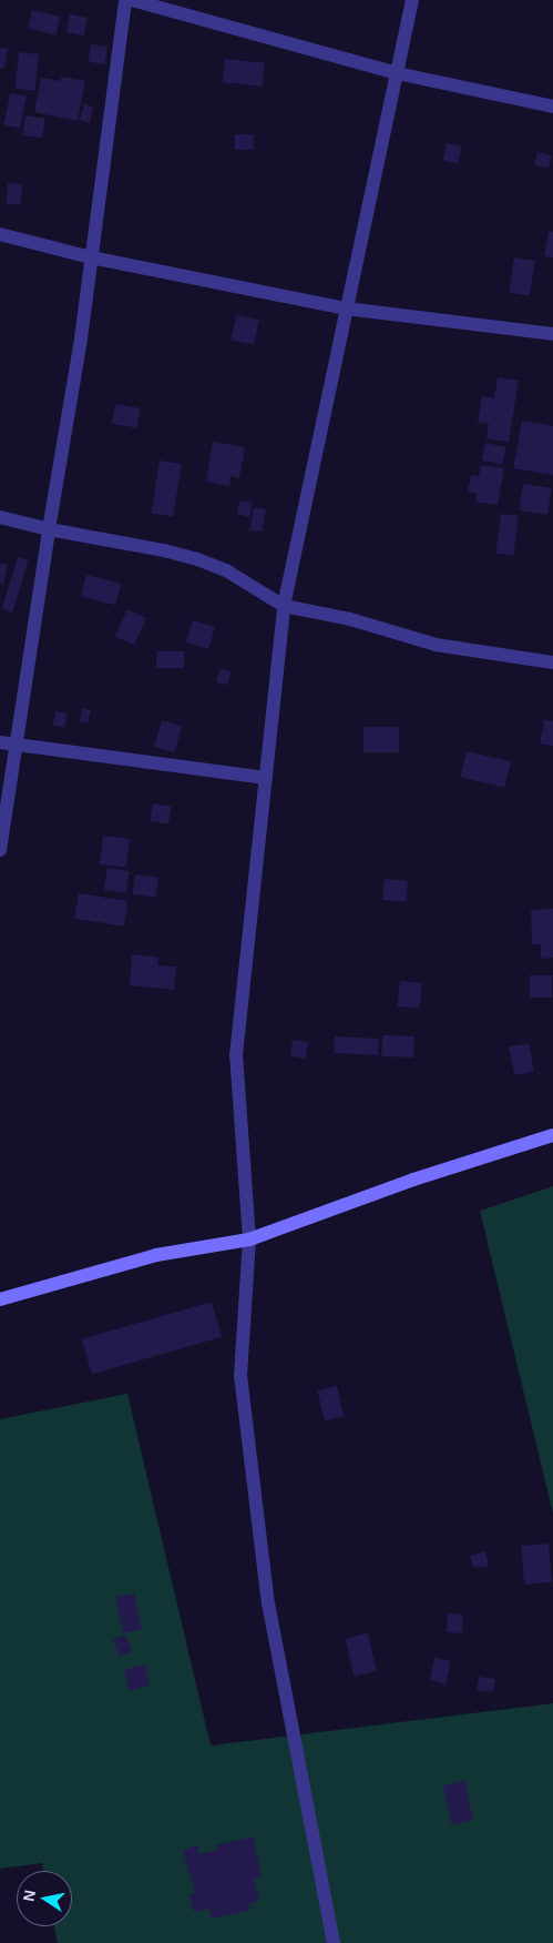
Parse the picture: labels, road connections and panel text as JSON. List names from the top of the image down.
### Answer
{
  "north": "left"
}
